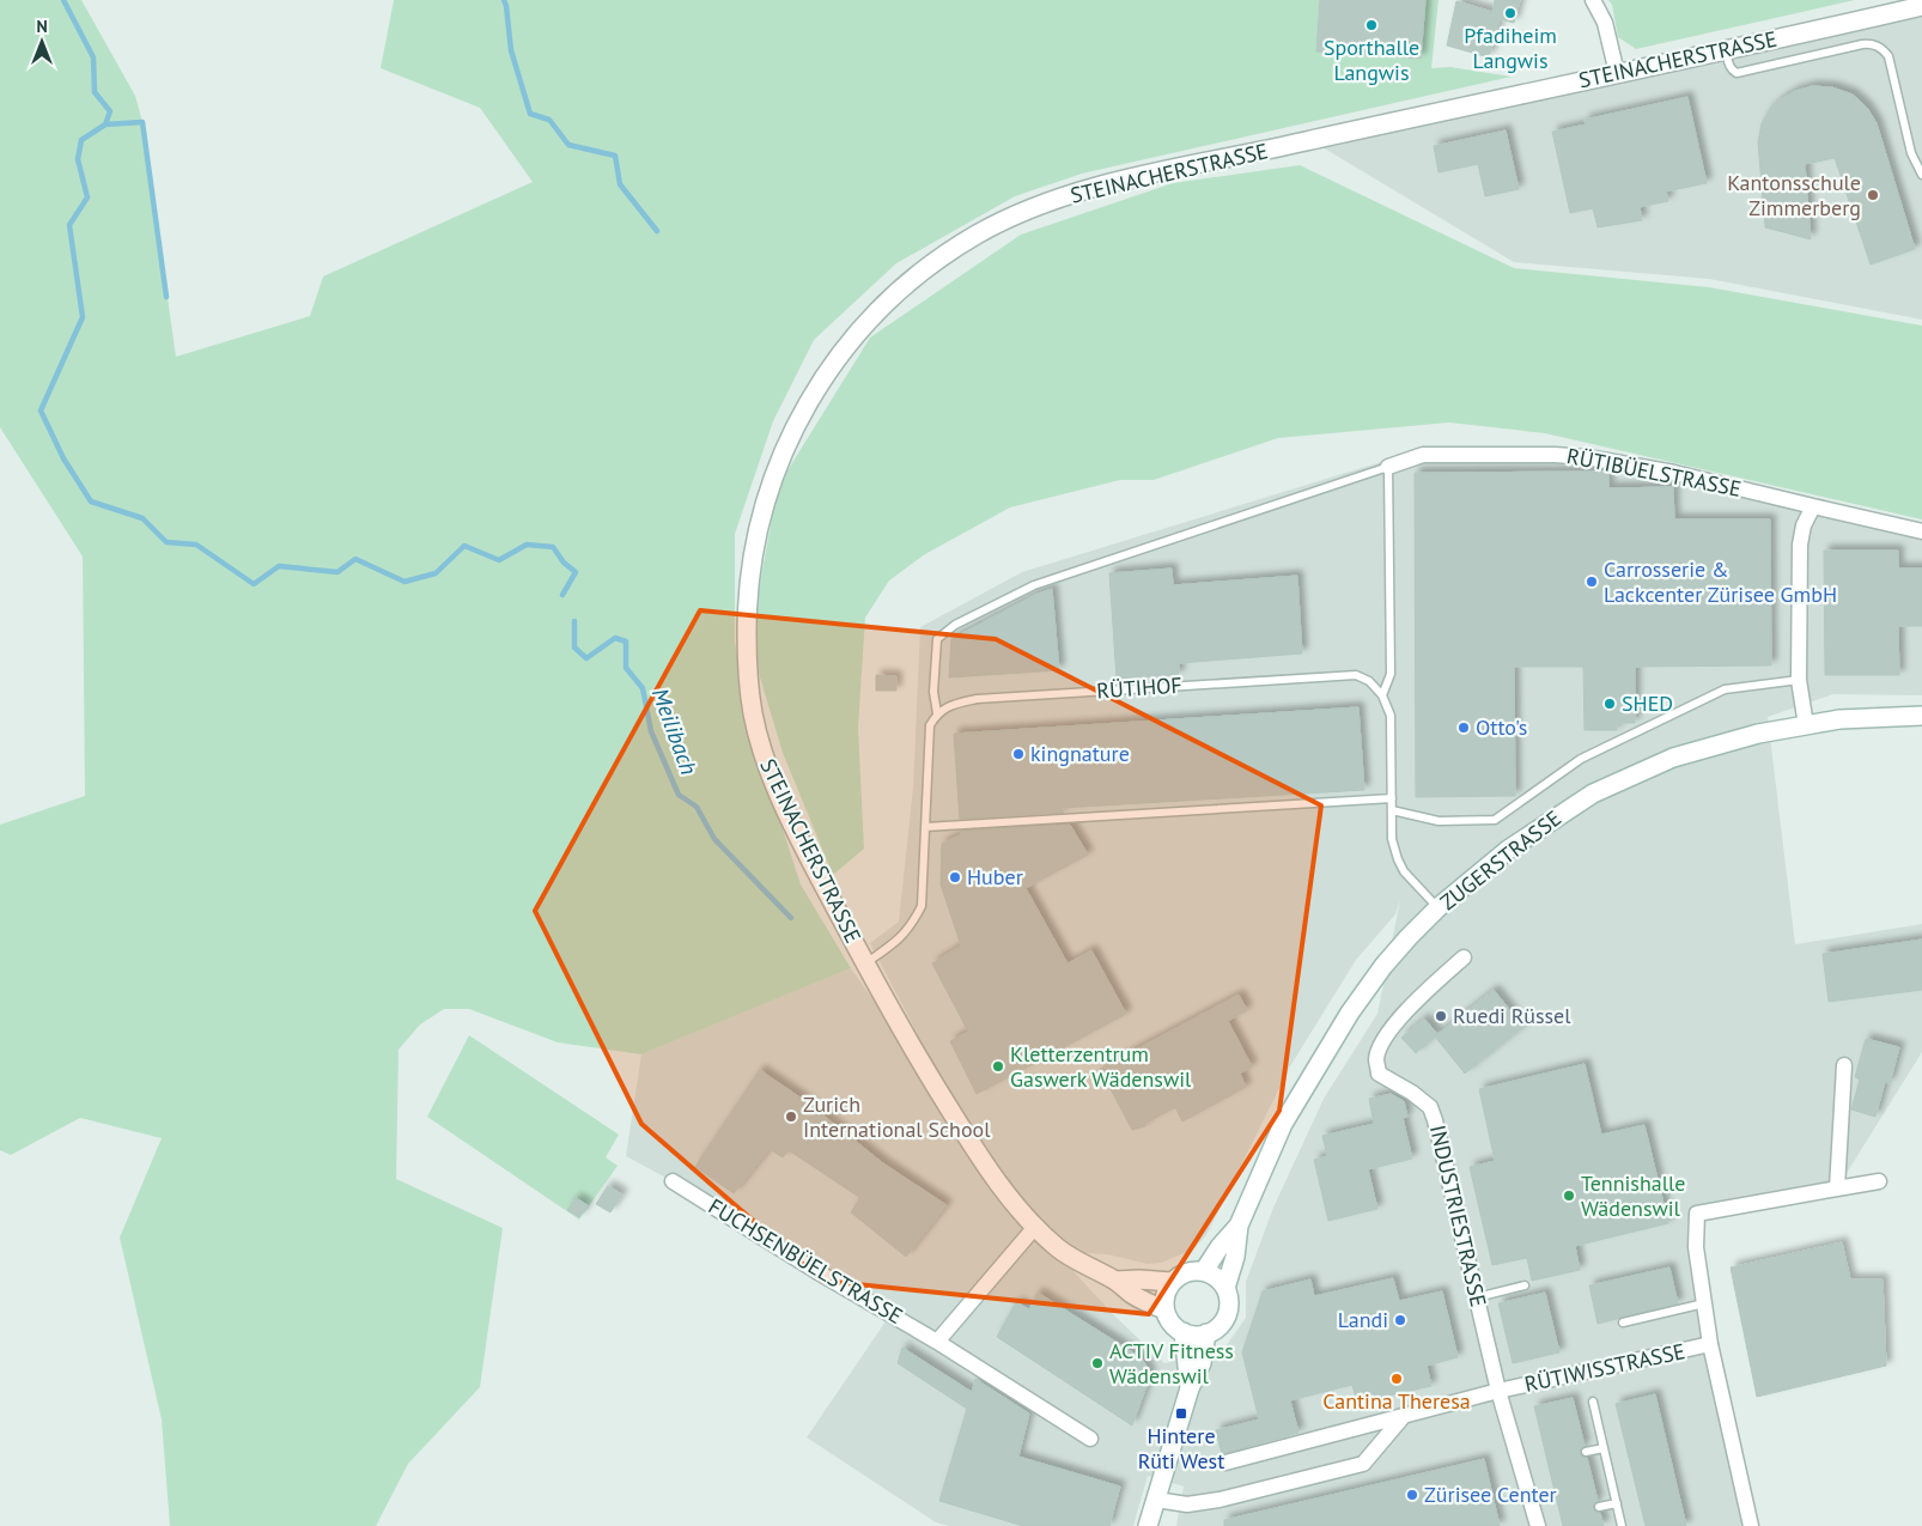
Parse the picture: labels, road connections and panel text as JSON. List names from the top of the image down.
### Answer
{
  "streets": {
    "street": [
      "STEINACHERSTRASSE",
      "RÜTIBÜELSTRASSE",
      "ZUGERSTRASSE",
      "INDUSTRIESTRASSE",
      "FUCHSENBÜELSTRASSE",
      "RÜTIWISSTRASSE"
    ],
    "lane": ["RÜTIHOF"]
  },
  "crossings": [
    ["STEINACHERSTRASSE", "ZUGERSTRASSE"],
    ["INDUSTRIESTRASSE", "RÜTIWISSTRASSE"]
  ],
  "water": ["Meilibach"],
  "places": {
    "other": [
      "Pfadiheim Langwis",
      "Sporthalle Langwis",
      "Kantonsschule Zimmerberg",
      "Carrosserie & Lackcenter Zürisee GmbH",
      "SHED",
      "Otto's",
      "kingnature",
      "Huber",
      "Ruedi Rüssel",
      "Kletterzentrum Gaswerk Wädenswil",
      "Zurich International School",
      "Tennishalle Wädenswil",
      "Landi",
      "ACTIV Fitness Wädenswil",
      "Cantina Theresa",
      "Zürisee Center"
    ],
    "transit": ["Hintere Rüti West"]
  },
  "north": "top"
}
